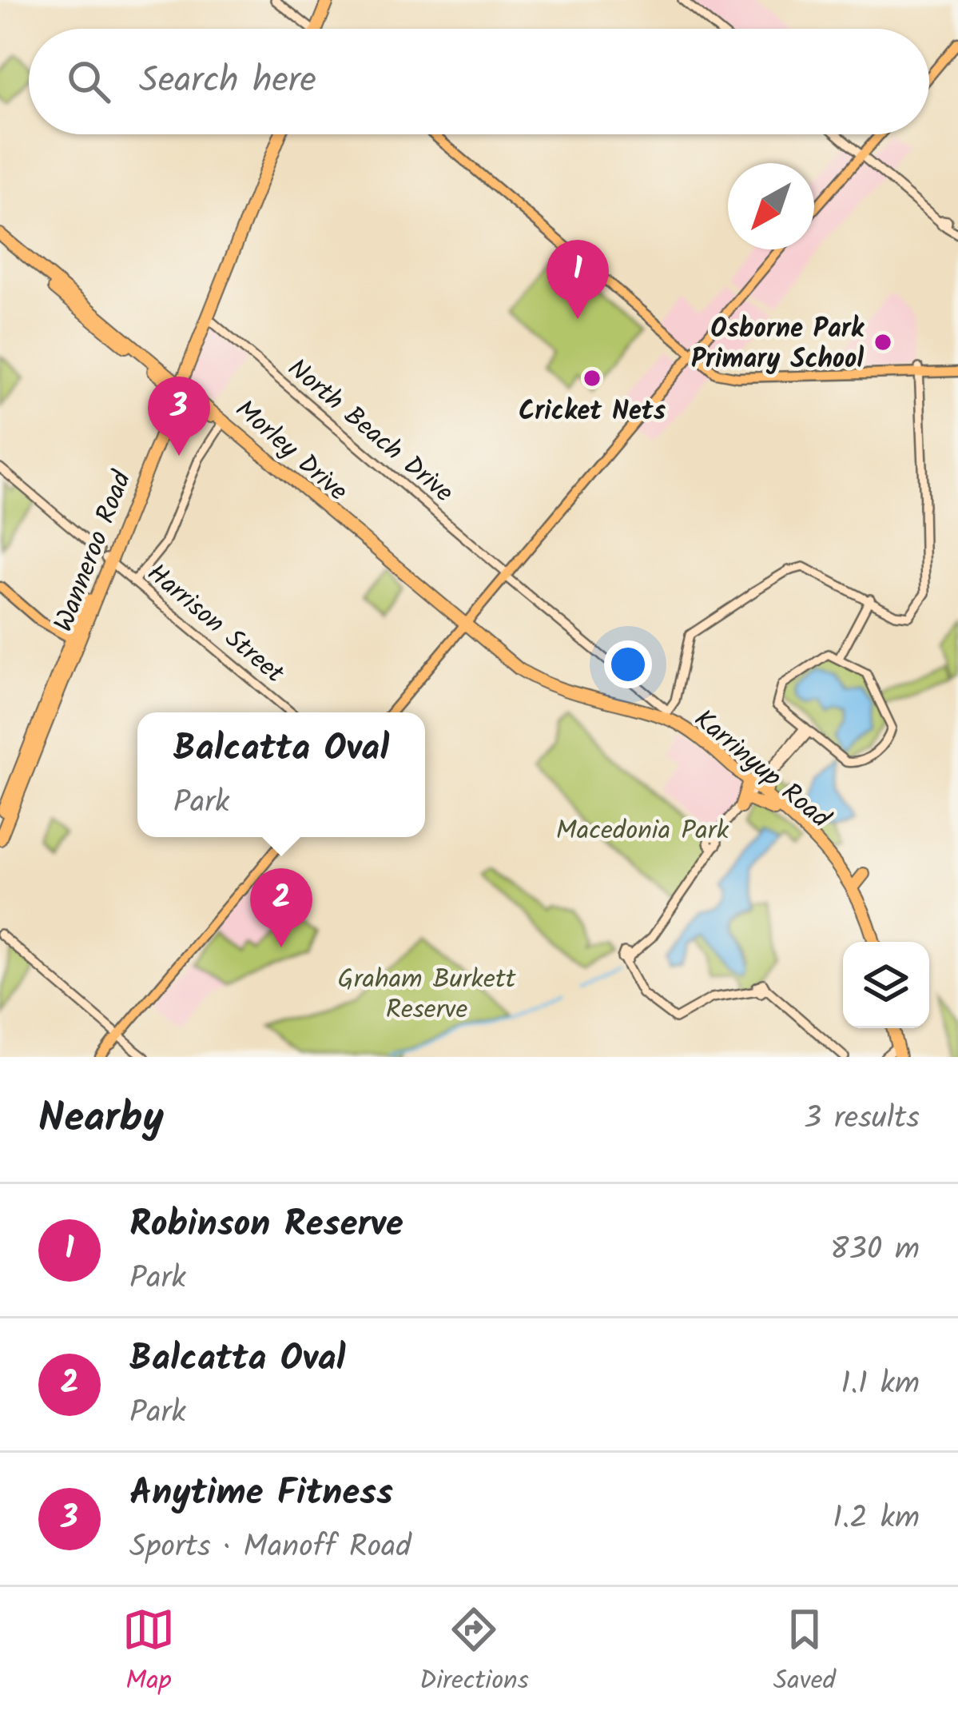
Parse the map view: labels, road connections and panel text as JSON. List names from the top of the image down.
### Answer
{
  "streets": {
    "highway": ["Morley Drive", "Wanneroo Road", "Karrinyup Road"],
    "street": ["North Beach Drive", "Harrison Street"]
  },
  "crossings": [
    ["North Beach Drive", "Wanneroo Road"],
    ["Morley Drive", "Wanneroo Road"],
    ["Morley Drive", "Karrinyup Road"],
    ["Wanneroo Road", "Harrison Street"]
  ],
  "parks": ["Macedonia Park", "Graham Burkett Reserve"],
  "places": ["Osborne Park Primary School", "Cricket Nets"],
  "north": "bottom left",
  "page": {
    "search": "Search here",
    "pins": ["1", "3", "2"],
    "popup": ["Balcatta Oval", "Park"],
    "heading": ["Nearby", "3 results"],
    "list": [
      {
        "mark": "1",
        "name": "Robinson Reserve",
        "note": "Park",
        "value": "830 m"
      },
      {
        "mark": "2",
        "name": "Balcatta Oval",
        "note": "Park",
        "value": "1.1 km"
      },
      {
        "mark": "3",
        "name": "Anytime Fitness",
        "note": "Sports · Manoff Road",
        "value": "1.2 km"
      }
    ],
    "nav": ["Map", "Directions", "Saved"]
  }
}
